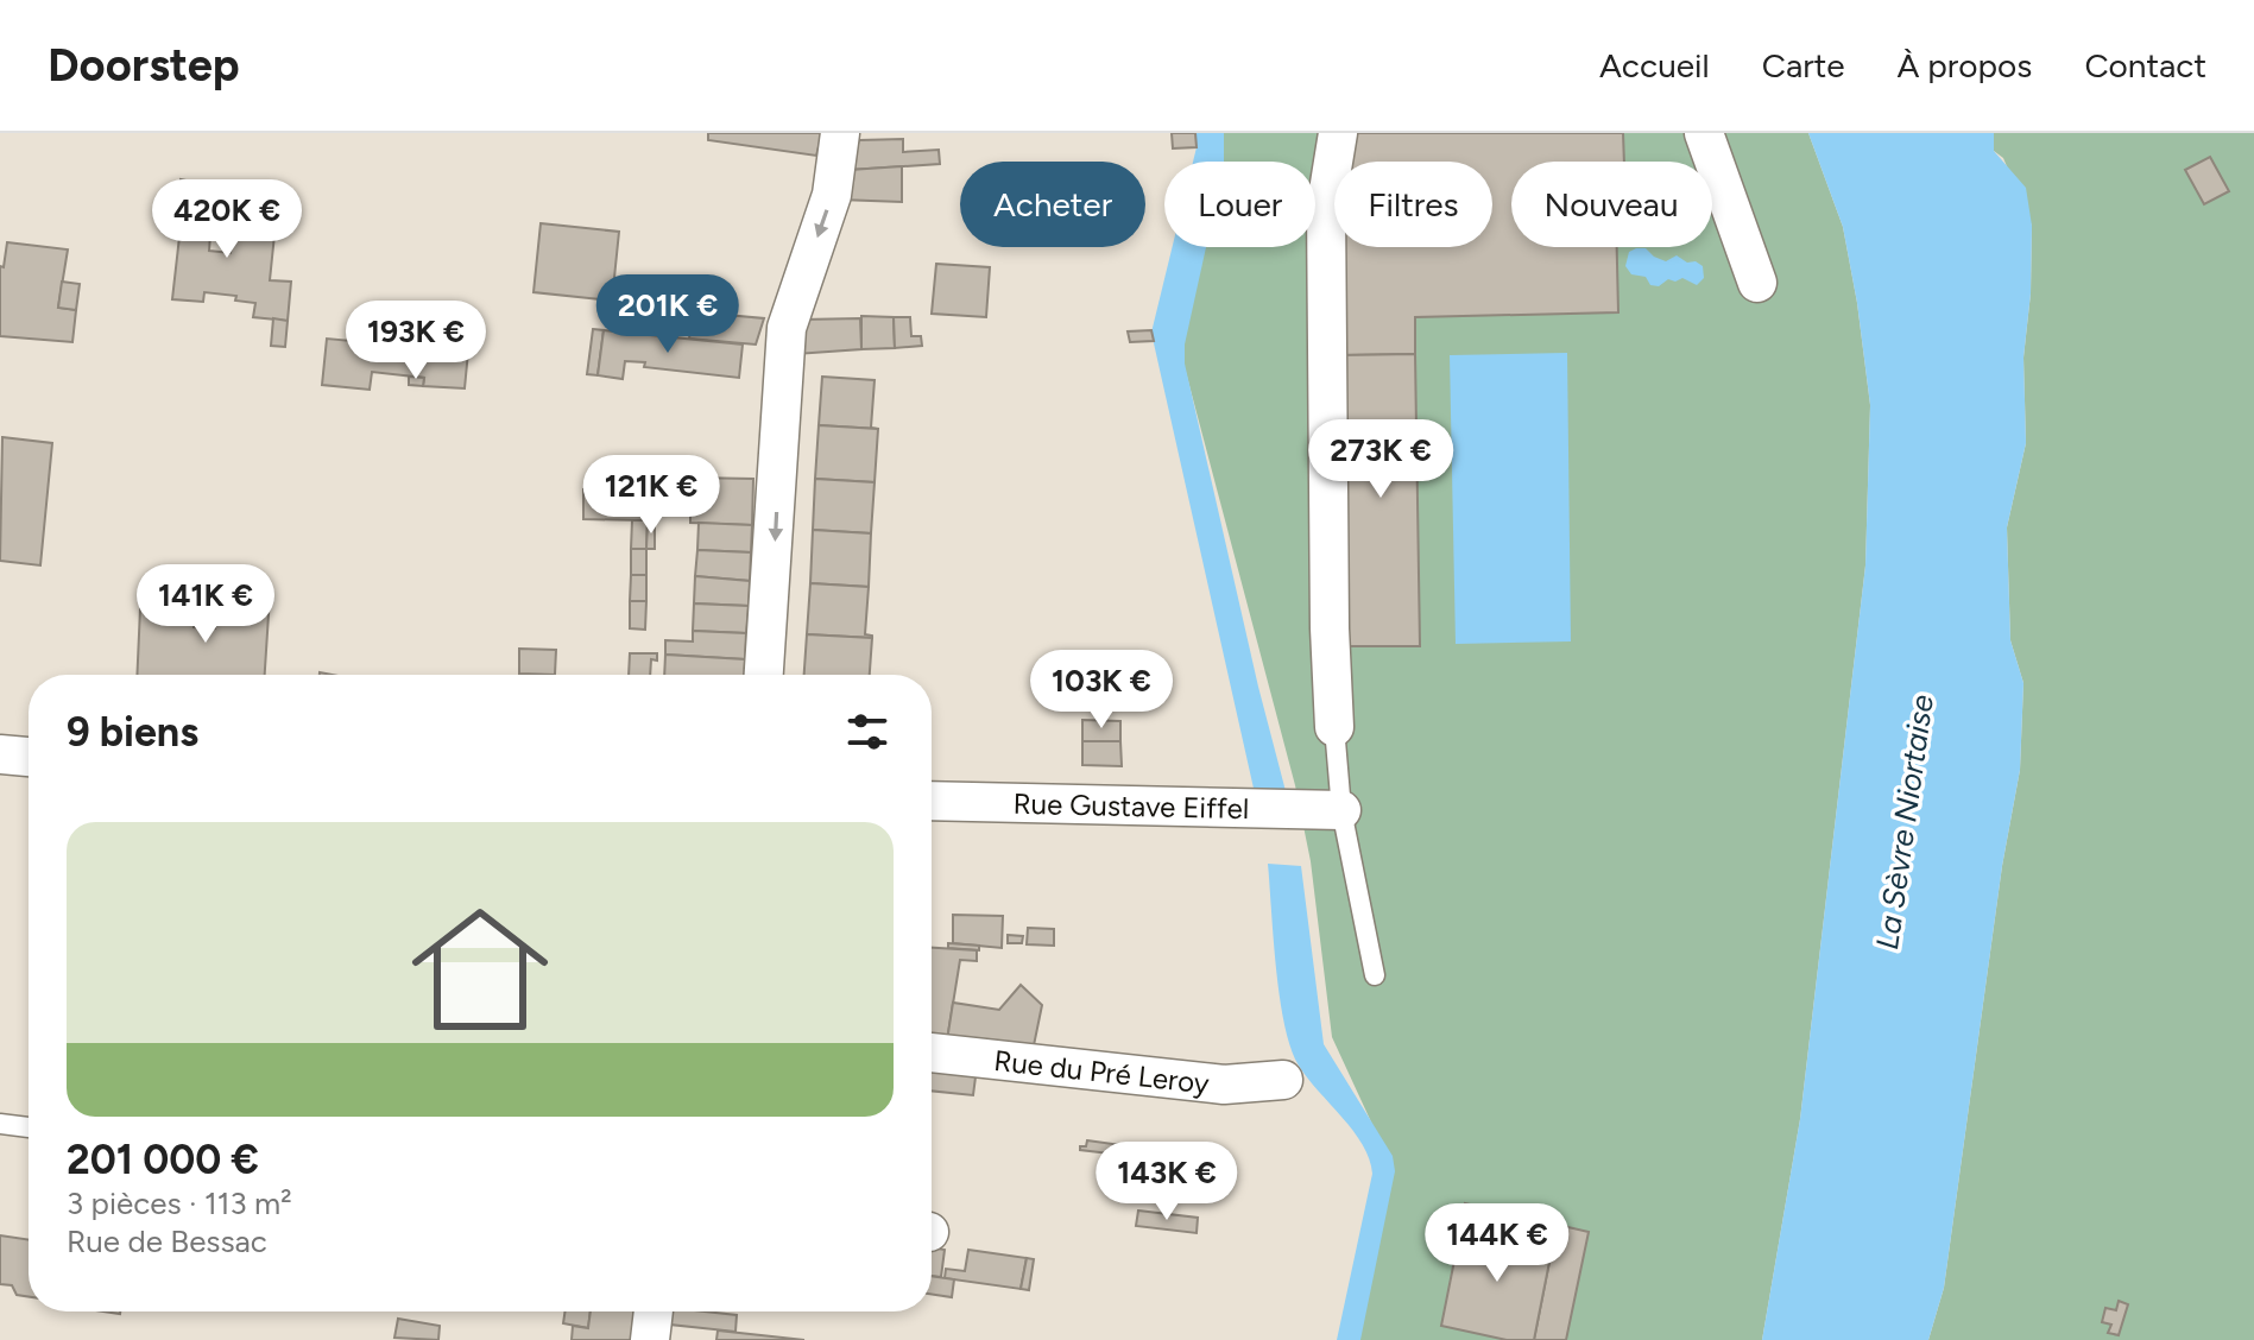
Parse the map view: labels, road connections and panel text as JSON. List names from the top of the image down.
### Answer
{
  "streets": {
    "street": ["Rue Gustave Eiffel", "Rue du Pré Leroy"]
  },
  "water": ["La Sèvre Niortaise"],
  "page": {
    "header": "Doorstep",
    "nav": [
      "Accueil",
      "Carte",
      "À propos",
      "Contact"
    ],
    "chip": [
      "Acheter",
      "Louer",
      "Filtres",
      "Nouveau"
    ],
    "price": [
      "420K €",
      "201K €",
      "193K €",
      "273K €",
      "121K €",
      "141K €",
      "103K €",
      "143K €",
      "144K €"
    ],
    "heading": "9 biens",
    "list": [
      {
        "name": "201 000 €",
        "note": "3 pièces · 113 m² · Rue de Bessac"
      }
    ]
  }
}
